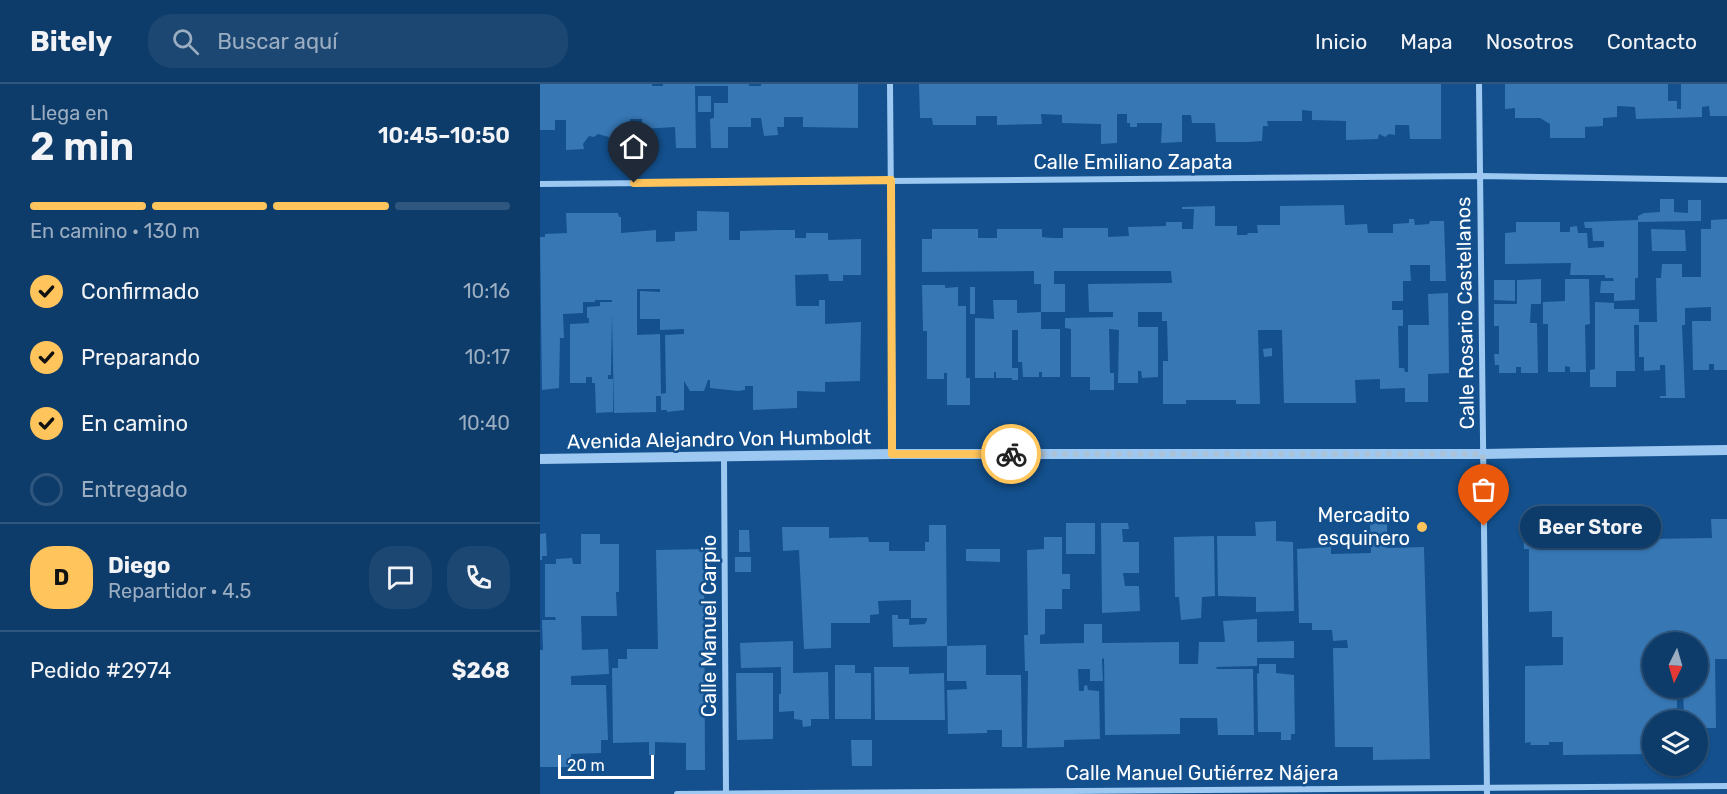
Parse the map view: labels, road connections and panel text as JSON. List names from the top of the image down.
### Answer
{
  "streets": {
    "street": [
      "Calle Emiliano Zapata",
      "Calle Rosario Castellanos",
      "Avenida Alejandro Von Humboldt",
      "Calle Manuel Carpio",
      "Calle Manuel Gutiérrez Nájera"
    ]
  },
  "crossings": [
    ["Calle Emiliano Zapata", "Calle Rosario Castellanos"],
    ["Calle Rosario Castellanos", "Avenida Alejandro Von Humboldt"],
    ["Calle Rosario Castellanos", "Calle Manuel Gutiérrez Nájera"],
    ["Avenida Alejandro Von Humboldt", "Calle Manuel Carpio"],
    ["Calle Manuel Carpio", "Calle Manuel Gutiérrez Nájera"]
  ],
  "places": ["Beer Store", "Mercadito esquinero"],
  "scale_bar": "20 m",
  "north": "bottom",
  "page": {
    "header": "Bitely",
    "search": "Buscar aquí",
    "nav": [
      "Inicio",
      "Mapa",
      "Nosotros",
      "Contacto"
    ],
    "heading": ["2 min", "Llega en", "10:45–10:50"],
    "panel": [
      "Diego",
      "Repartidor · 4.5",
      "Pedido #2974",
      "$268"
    ],
    "bar": "En camino · 130 m",
    "list": [
      ["Confirmado", "10:16"],
      ["Preparando", "10:17"],
      ["En camino", "10:40"],
      "Entregado"
    ],
    "bubble": "Beer Store",
    "round": "D",
    "scale": "20 m"
  }
}
